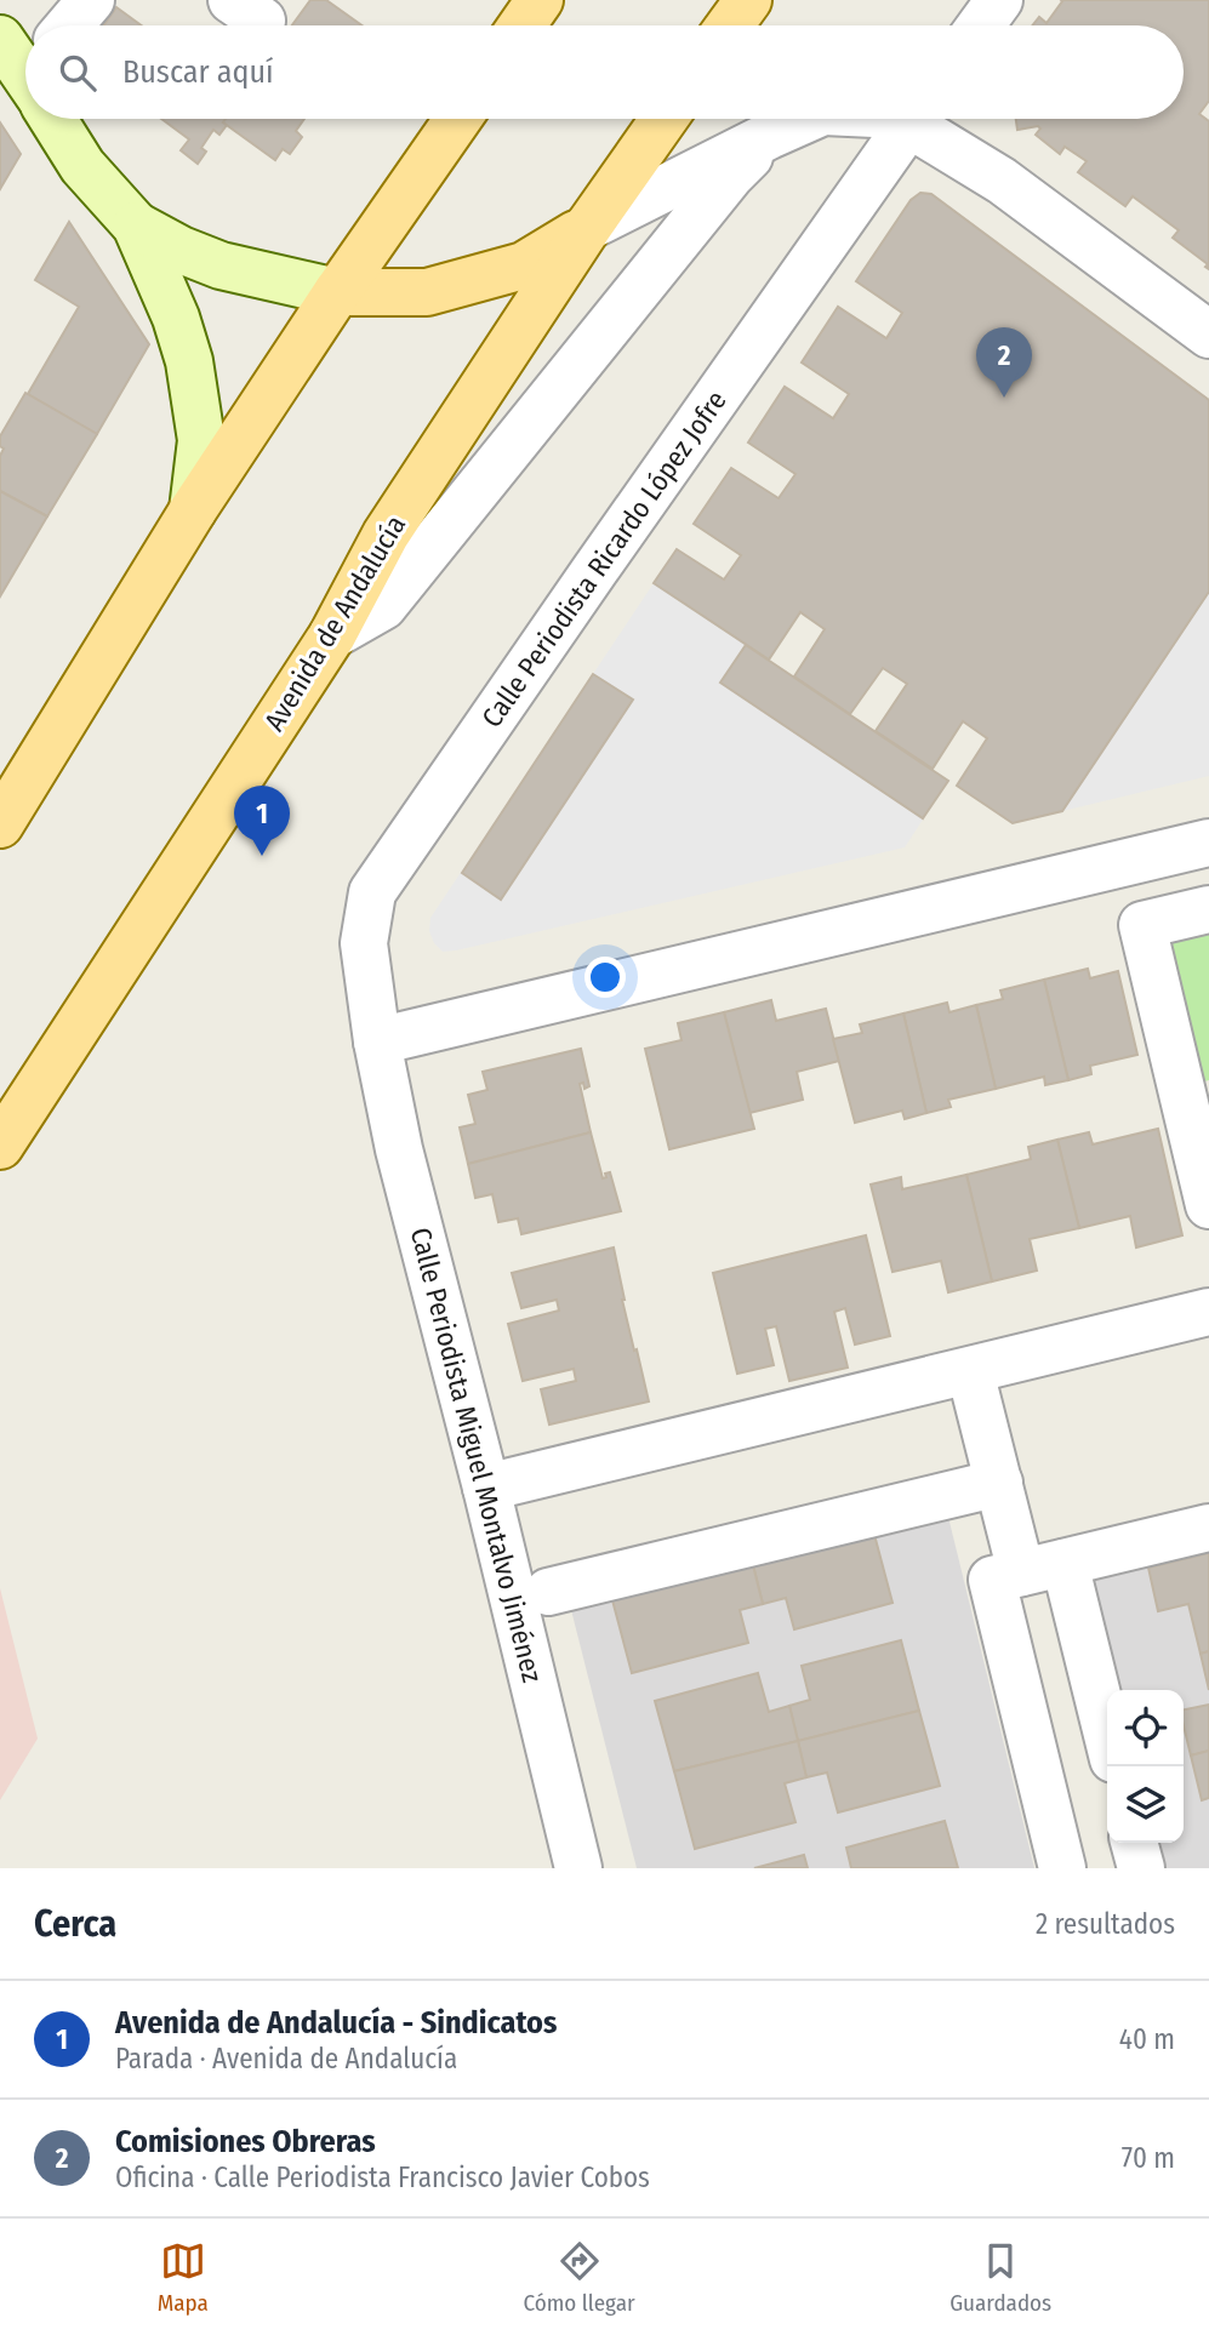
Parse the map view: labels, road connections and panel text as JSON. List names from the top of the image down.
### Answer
{
  "streets": {
    "main road": ["Avenida de Andalucía"],
    "street": ["Calle Periodista Ricardo López Jofre", "Calle Periodista Miguel Montalvo Jiménez"]
  },
  "crossings": [
    ["Calle Periodista Ricardo López Jofre", "Calle Periodista Miguel Montalvo Jiménez"]
  ],
  "page": {
    "search": "Buscar aquí",
    "pins": ["2", "1"],
    "heading": ["Cerca", "2 resultados"],
    "list": [
      {
        "mark": "1",
        "name": "Avenida de Andalucía - Sindicatos",
        "note": "Parada · Avenida de Andalucía",
        "value": "40 m"
      },
      {
        "mark": "2",
        "name": "Comisiones Obreras",
        "note": "Oficina · Calle Periodista Francisco Javier Cobos",
        "value": "70 m"
      }
    ],
    "nav": ["Mapa", "Cómo llegar", "Guardados"]
  }
}
